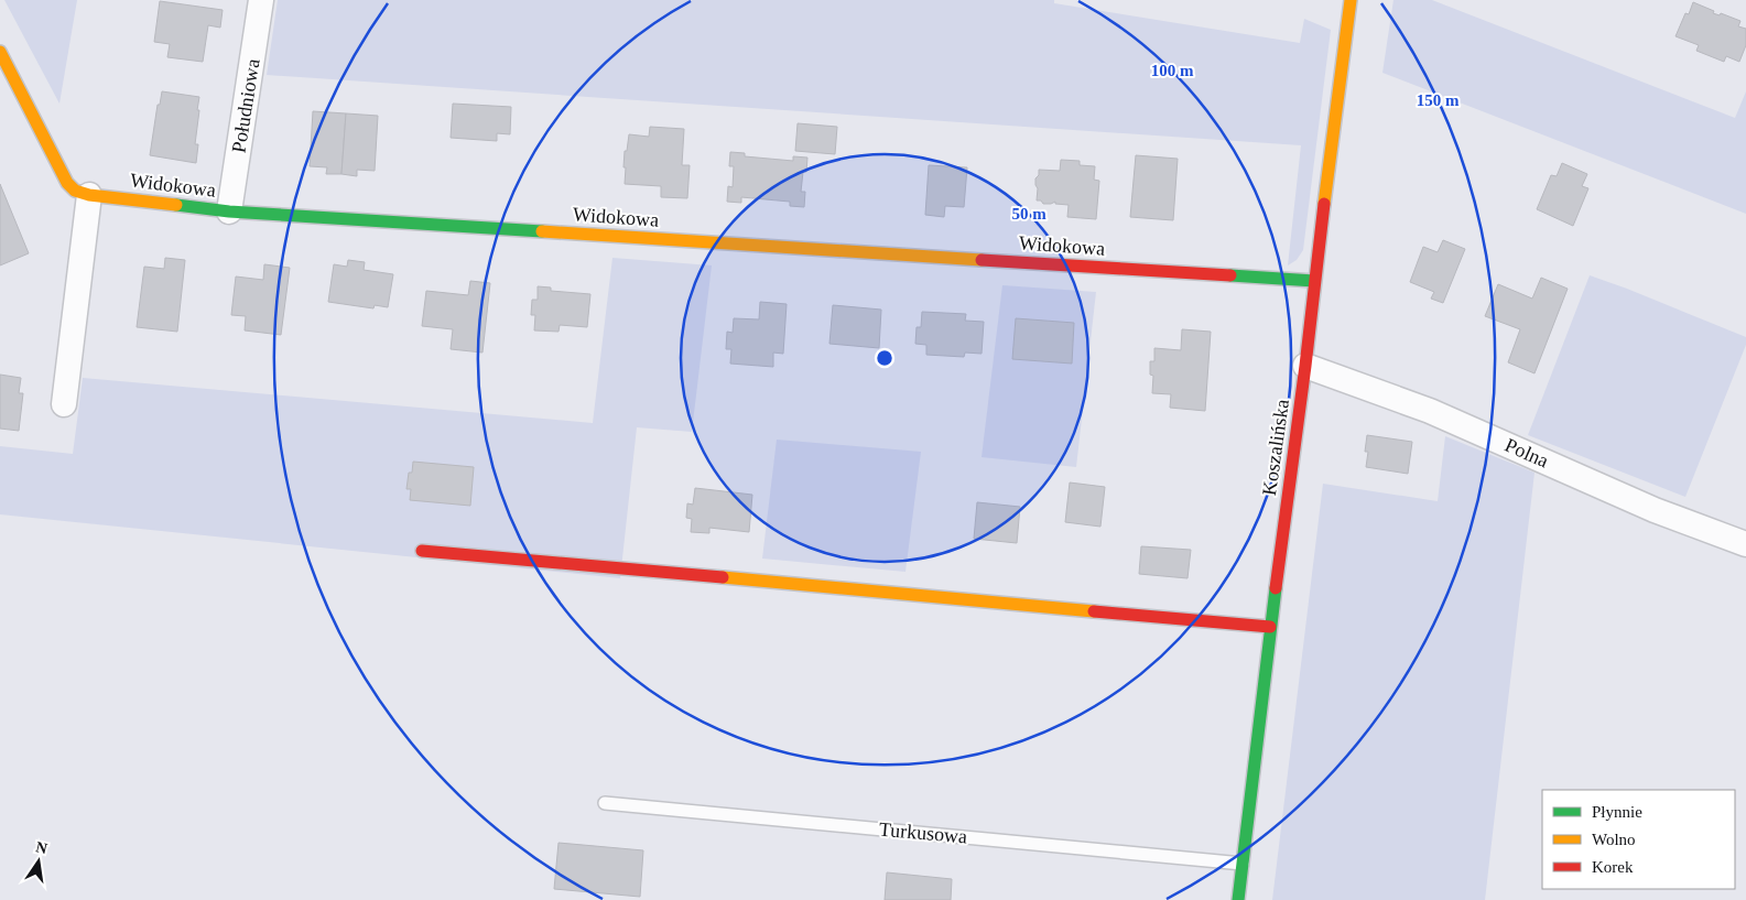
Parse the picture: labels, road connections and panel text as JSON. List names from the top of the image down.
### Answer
{
  "streets": {
    "street": [
      "Południowa",
      "Widokowa",
      "Koszalińska",
      "Polna"
    ],
    "lane": ["Turkusowa"]
  },
  "crossings": [
    ["Południowa", "Widokowa"],
    ["Widokowa", "Koszalińska"],
    ["Koszalińska", "Polna"],
    ["Koszalińska", "Turkusowa"]
  ],
  "legend": ["Płynnie", "Wolno", "Korek"],
  "north": "top",
  "rings": ["100 m", "150 m", "50 m"]
}
